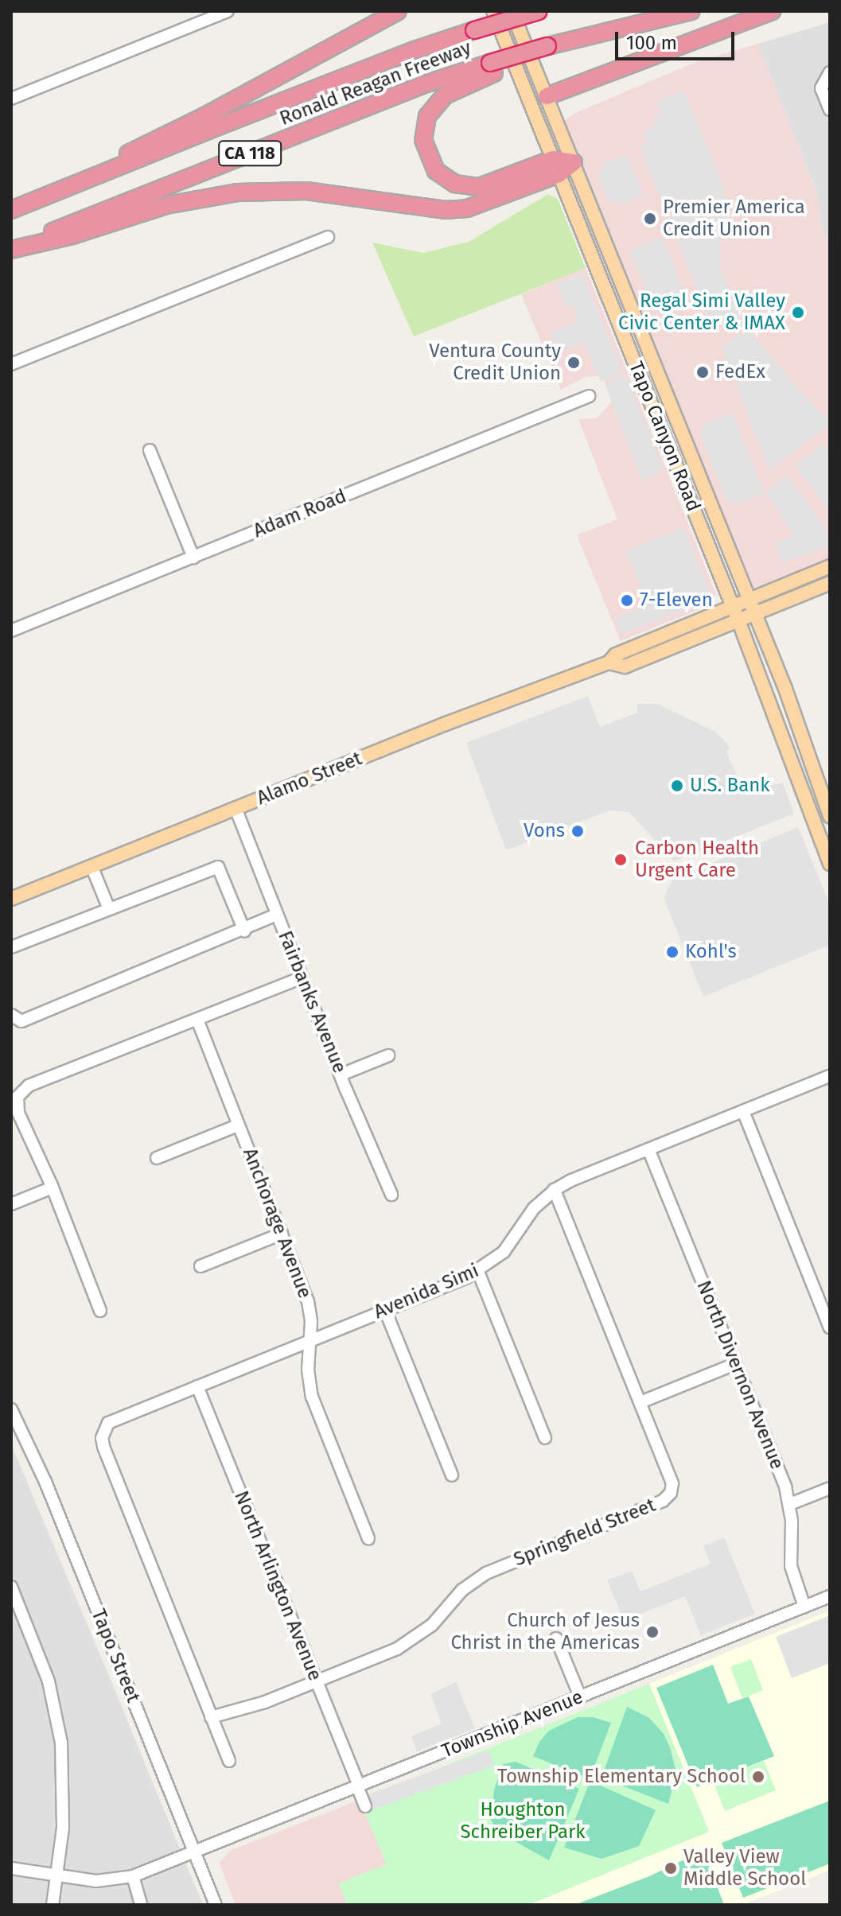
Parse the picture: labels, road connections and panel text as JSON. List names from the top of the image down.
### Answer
{
  "streets": {
    "highway": ["Ronald Reagan Freeway", "CA 118"],
    "main road": ["Tapo Canyon Road", "Alamo Street"],
    "street": [
      "Adam Road",
      "Fairbanks Avenue",
      "Anchorage Avenue",
      "Avenida Simi",
      "North Divernon Avenue",
      "Springfield Street",
      "North Arlington Avenue",
      "Tapo Street",
      "Township Avenue"
    ]
  },
  "crossings": [
    ["Ronald Reagan Freeway", "Tapo Canyon Road"],
    ["Tapo Canyon Road", "Alamo Street"],
    ["Alamo Street", "Fairbanks Avenue"],
    ["Anchorage Avenue", "Avenida Simi"],
    ["Avenida Simi", "North Divernon Avenue"],
    ["Avenida Simi", "Springfield Street"],
    ["Avenida Simi", "North Arlington Avenue"],
    ["North Divernon Avenue", "Township Avenue"],
    ["Springfield Street", "North Arlington Avenue"],
    ["North Arlington Avenue", "Township Avenue"],
    ["Tapo Street", "Township Avenue"]
  ],
  "parks": ["Houghton Schreiber Park"],
  "places": [
    "Premier America Credit Union",
    "Regal Simi Valley Civic Center & IMAX",
    "Ventura County Credit Union",
    "FedEx",
    "7-Eleven",
    "U.S. Bank",
    "Vons",
    "Carbon Health Urgent Care",
    "Kohl's",
    "Church of Jesus Christ in the Americas",
    "Township Elementary School",
    "Valley View Middle School"
  ],
  "scale_bar": "100 m"
}
